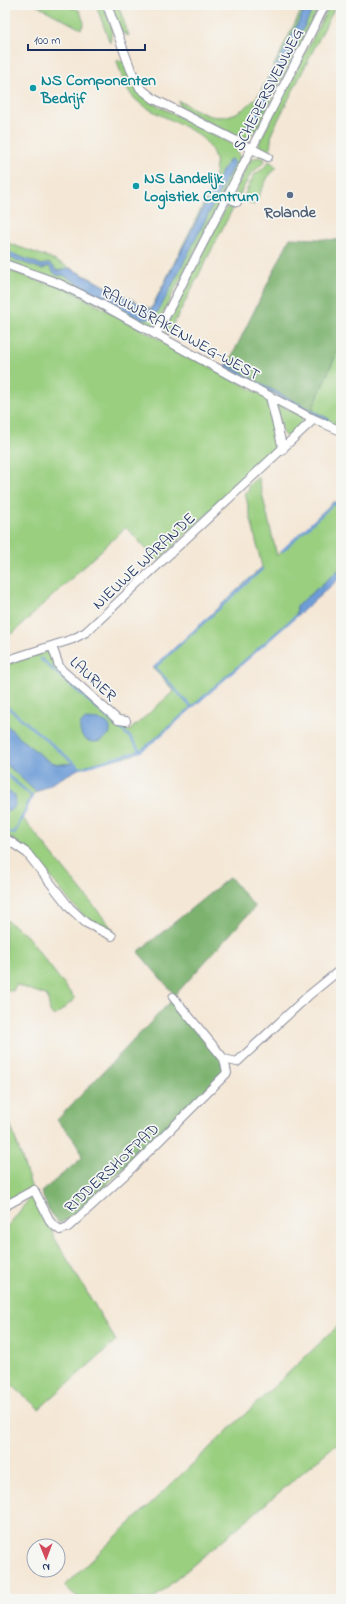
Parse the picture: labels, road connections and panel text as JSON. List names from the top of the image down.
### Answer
{
  "streets": {
    "street": [
      "SCHEPERSVENWEG",
      "RAUWBRAKENWEG-WEST",
      "NIEUWE WARANDE",
      "LAURIER",
      "RIDDERSHOFPAD"
    ]
  },
  "crossings": [
    ["SCHEPERSVENWEG", "RAUWBRAKENWEG-WEST"],
    ["RAUWBRAKENWEG-WEST", "NIEUWE WARANDE"],
    ["NIEUWE WARANDE", "LAURIER"]
  ],
  "places": ["NS Componenten Bedrijf", "NS Landelijk Logistiek Centrum", "Rolande"],
  "scale_bar": "100 m",
  "north": "bottom"
}
